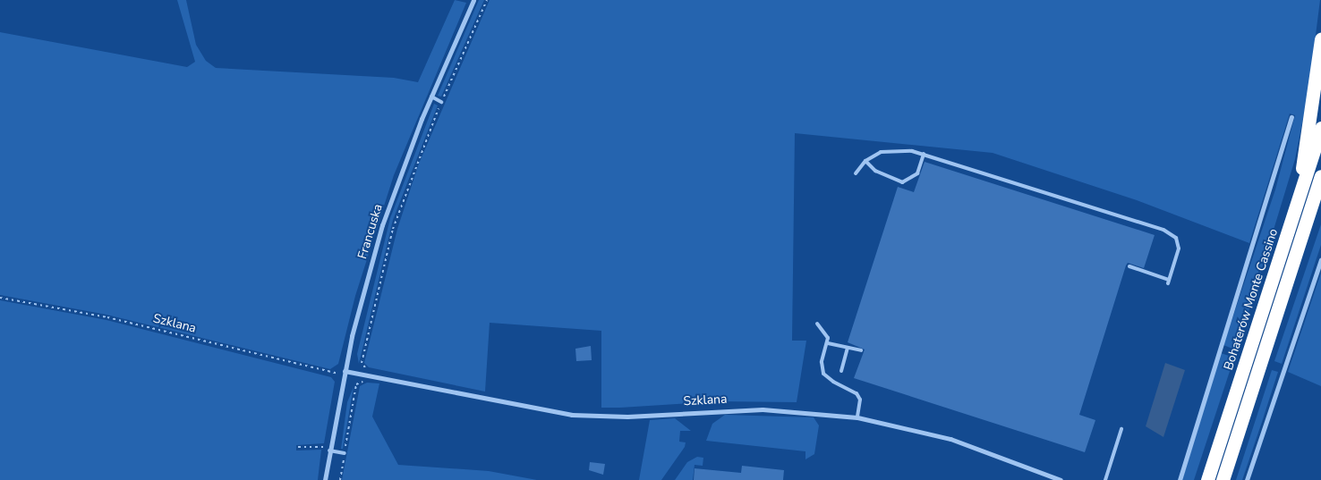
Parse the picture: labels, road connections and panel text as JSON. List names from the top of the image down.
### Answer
{
  "streets": {
    "highway": ["Bohaterów Monte Cassino"],
    "street": ["Francuska", "Szklana"]
  },
  "crossings": [
    ["Francuska", "Szklana"]
  ]
}
